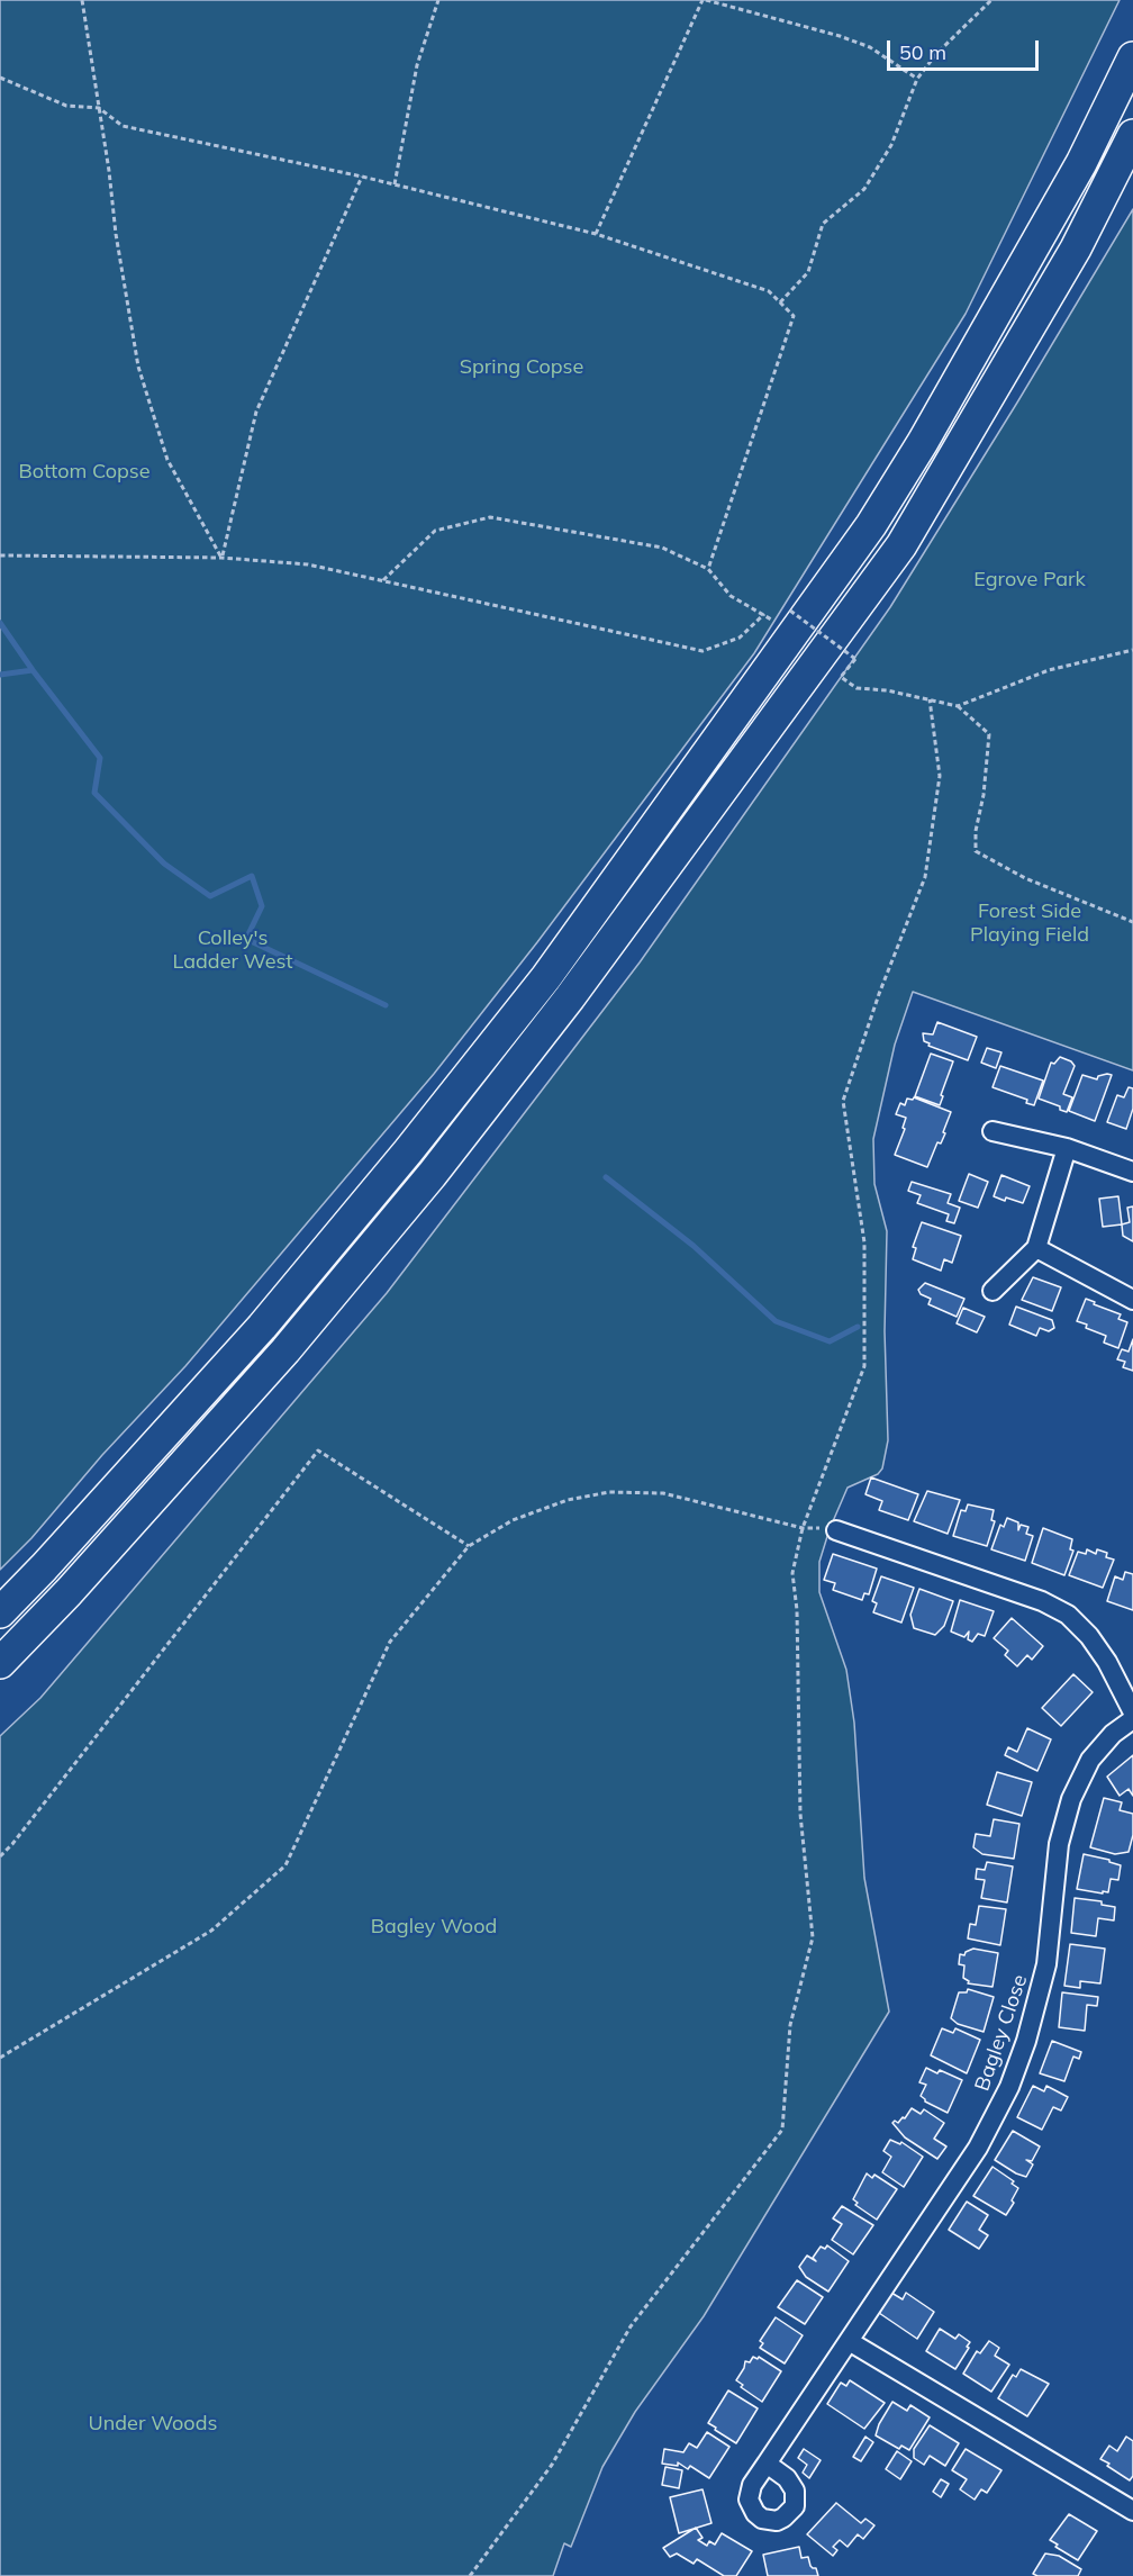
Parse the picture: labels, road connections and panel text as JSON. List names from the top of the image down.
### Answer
{
  "streets": {
    "street": ["Bagley Close"]
  },
  "parks": [
    "Spring Copse",
    "Bottom Copse",
    "Egrove Park",
    "Forest Side Playing Field",
    "Colley's Ladder West",
    "Bagley Wood",
    "Under Woods"
  ],
  "scale_bar": "50 m"
}
